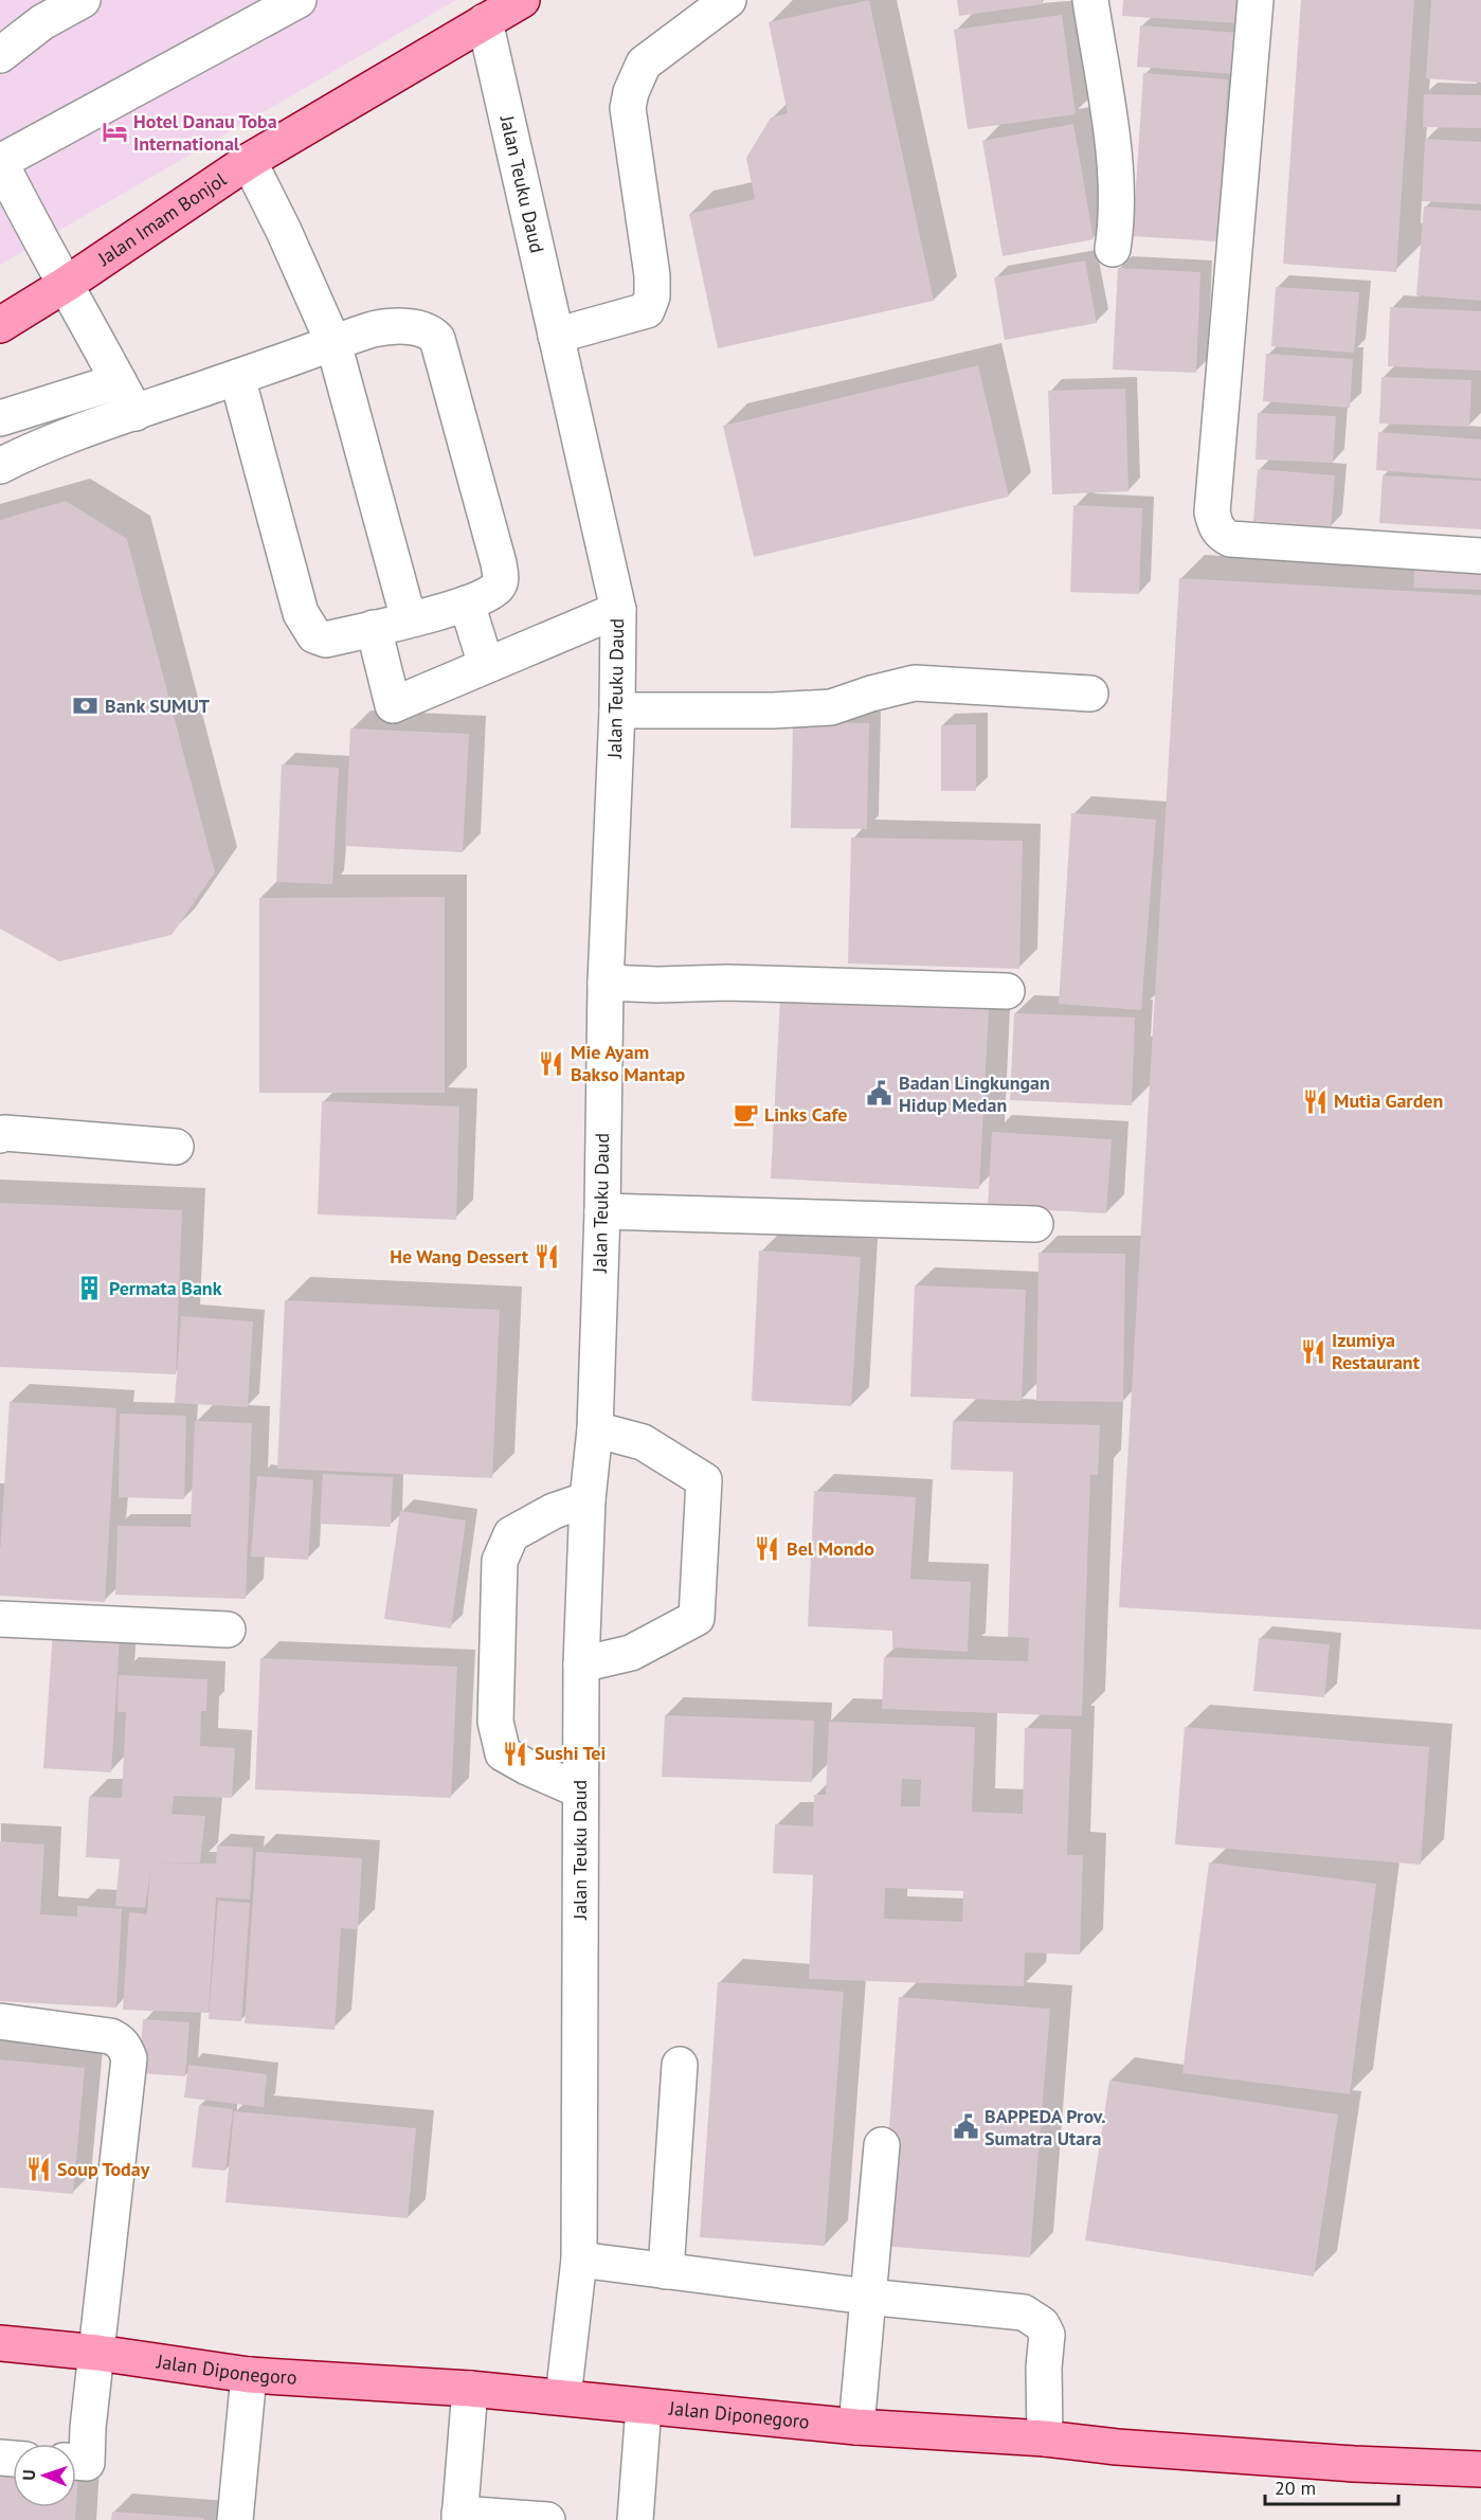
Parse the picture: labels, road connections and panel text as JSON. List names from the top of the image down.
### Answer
{
  "streets": {
    "main road": ["Jalan Imam Bonjol", "Jalan Diponegoro"],
    "street": ["Jalan Teuku Daud"]
  },
  "crossings": [
    ["Jalan Teuku Daud", "Jalan Imam Bonjol"],
    ["Jalan Teuku Daud", "Jalan Diponegoro"]
  ],
  "places": {
    "hotel": ["Hotel Danau Toba International"],
    "bank": ["Bank SUMUT"],
    "restaurant": [
      "Mie Ayam Bakso Mantap",
      "Mutia Garden",
      "He Wang Dessert",
      "Izumiya Restaurant",
      "Bel Mondo",
      "Sushi Tei",
      "Soup Today"
    ],
    "public building": ["Badan Lingkungan Hidup Medan", "BAPPEDA Prov. Sumatra Utara"],
    "cafe": ["Links Cafe"],
    "building": ["Permata Bank"]
  },
  "scale_bar": "20 m",
  "north": "left"
}
